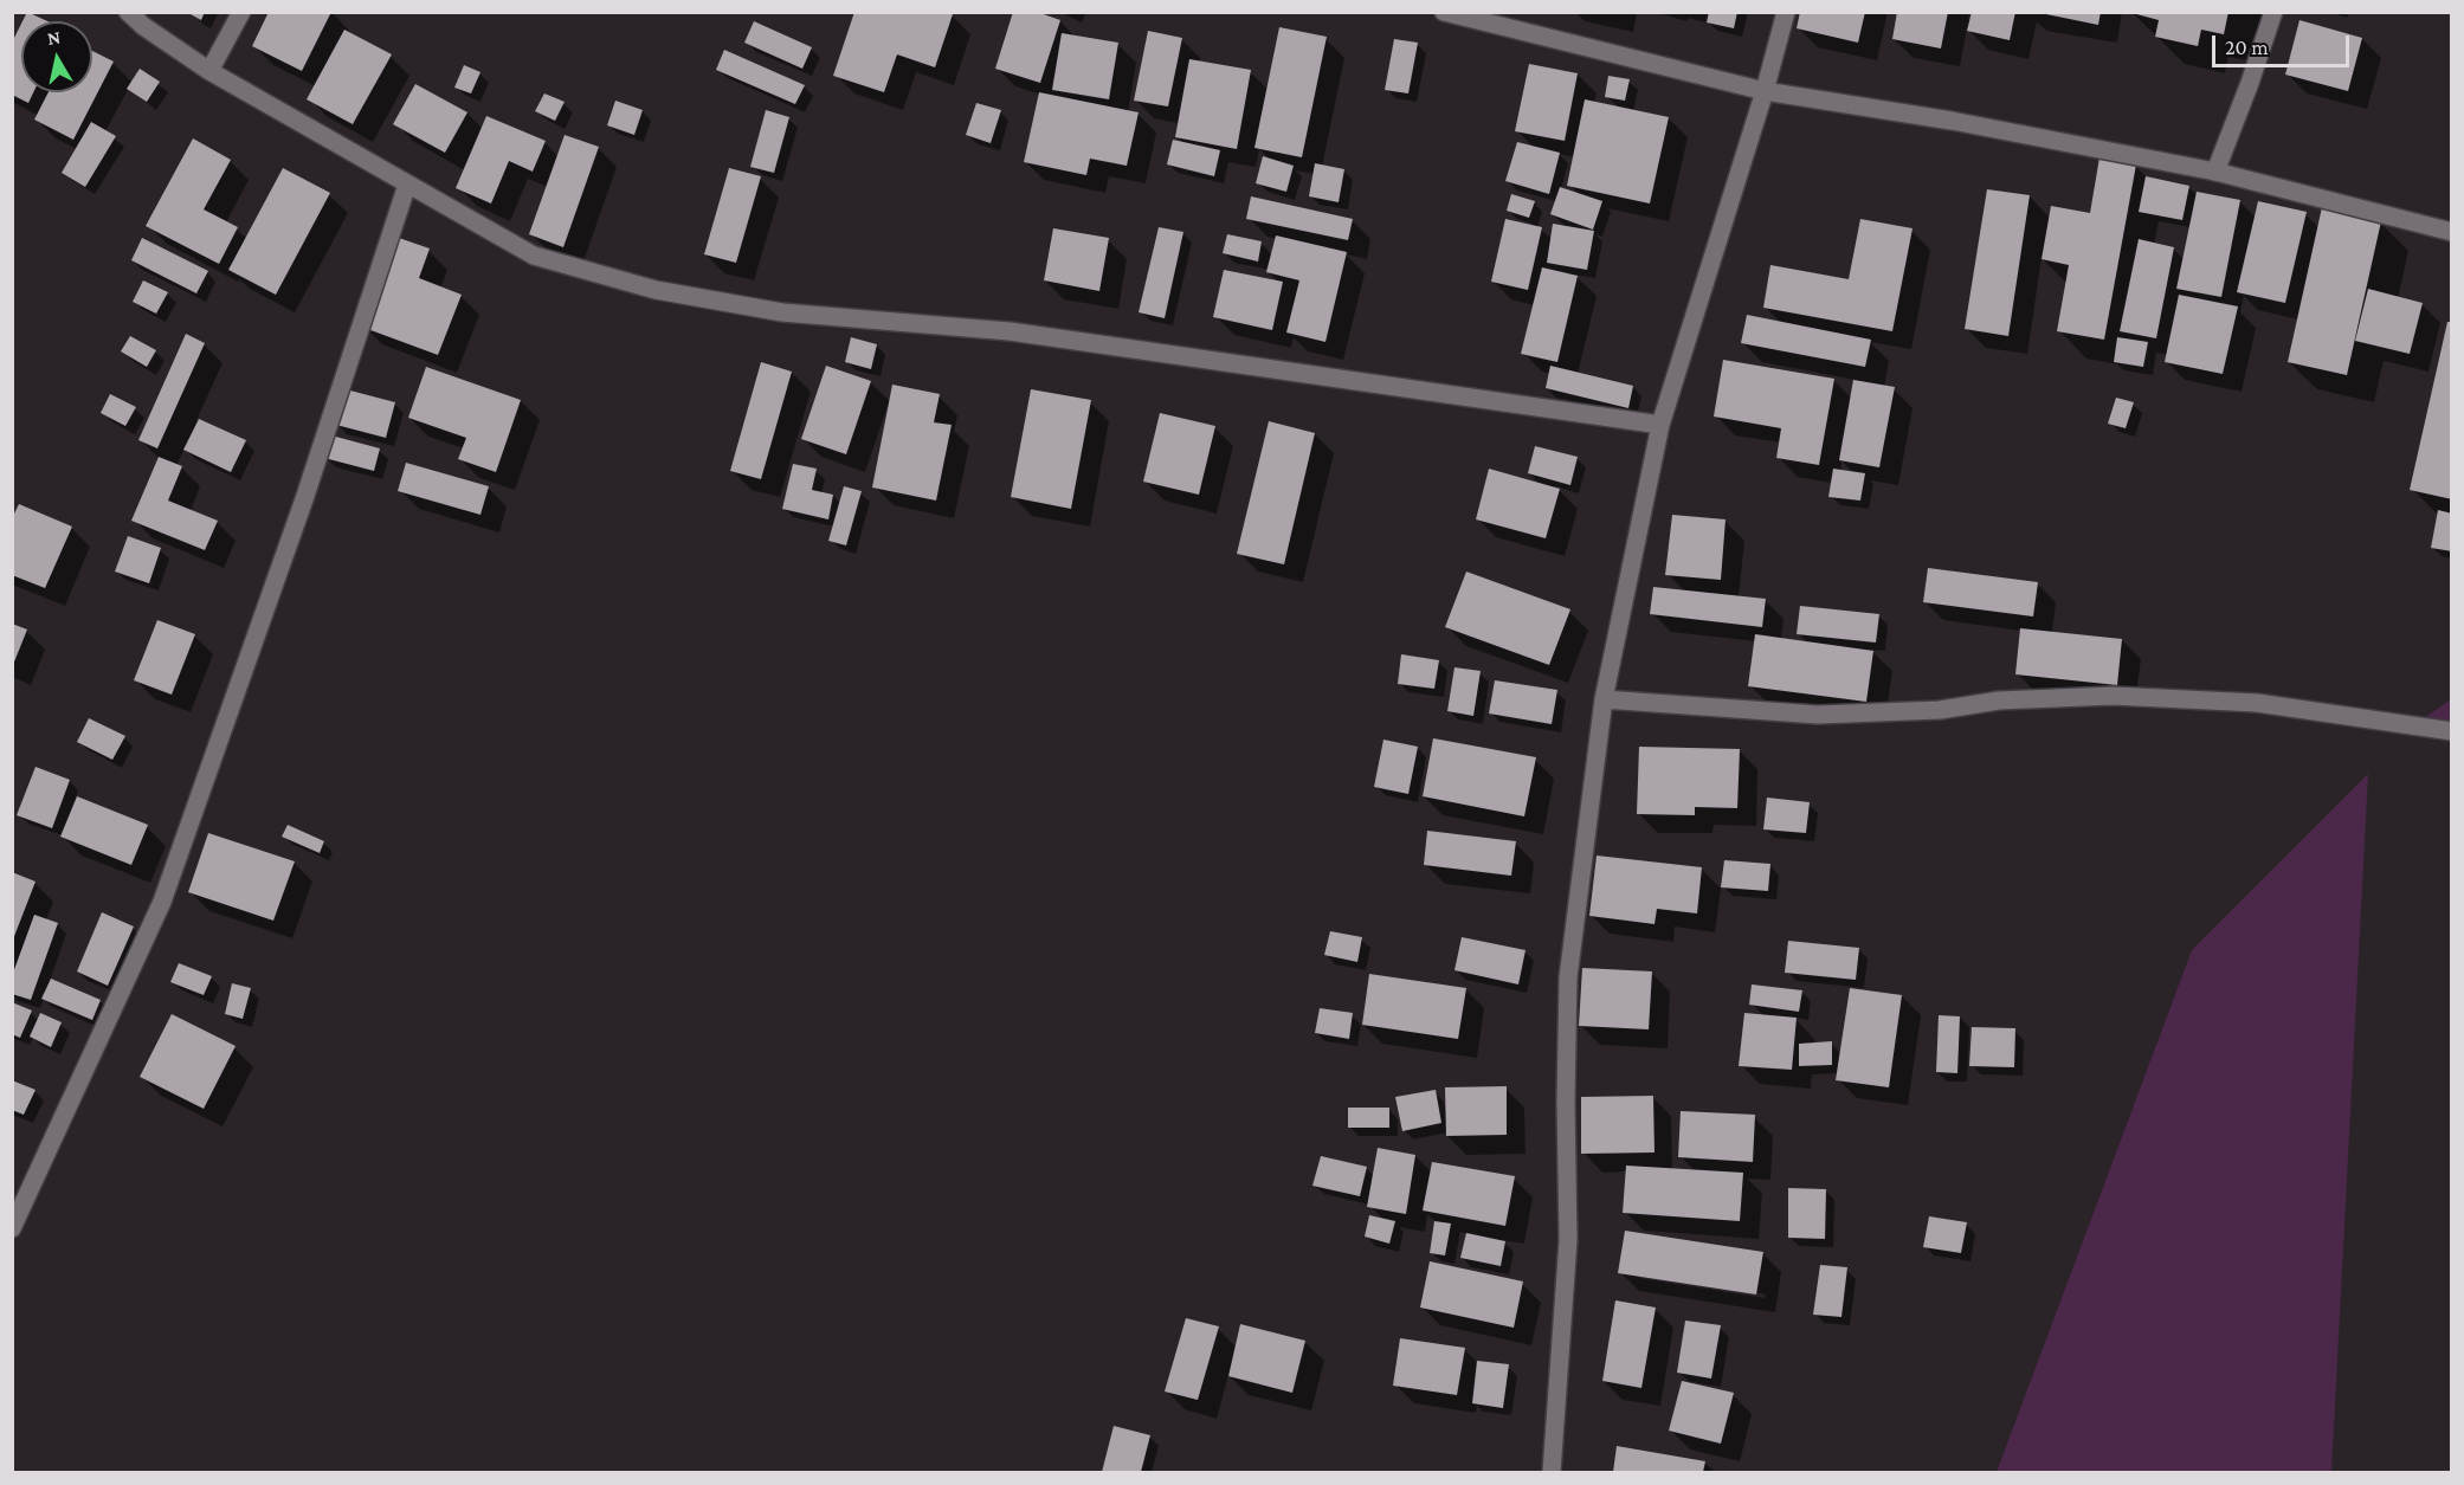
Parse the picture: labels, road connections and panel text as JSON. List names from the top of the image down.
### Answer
{
  "scale_bar": "20 m",
  "north": "top"
}
